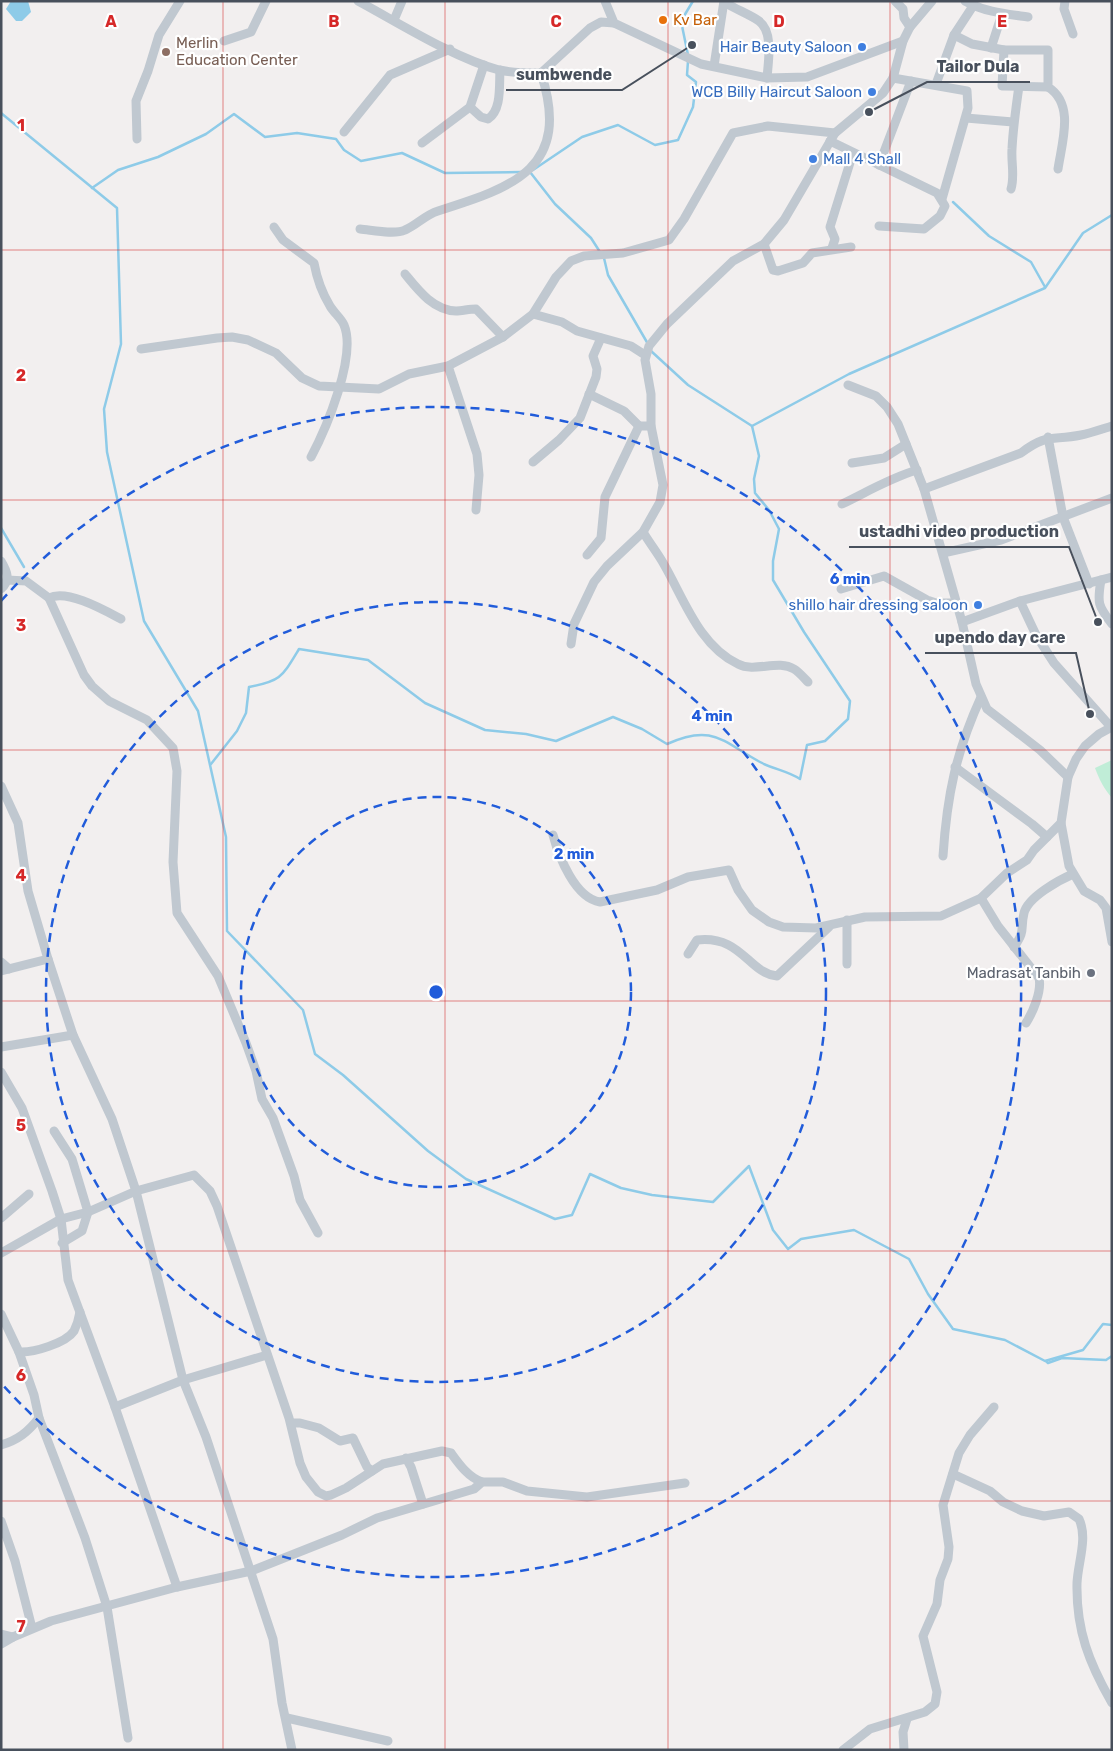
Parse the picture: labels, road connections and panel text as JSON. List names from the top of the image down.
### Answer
{
  "places": [
    "Kv Bar",
    "sumbwende",
    "Hair Beauty Saloon",
    "Merlin Education Center",
    "WCB Billy Haircut Saloon",
    "Tailor Dula",
    "Mall 4 Shall",
    "shillo hair dressing saloon",
    "ustadhi video production",
    "upendo day care",
    "Madrasat Tanbih"
  ],
  "grid": {
    "columns": [
      "A",
      "B",
      "C",
      "D",
      "E"
    ],
    "rows": [
      "1",
      "2",
      "3",
      "4",
      "5",
      "6",
      "7"
    ]
  },
  "rings": ["6 min", "4 min", "2 min"]
}
